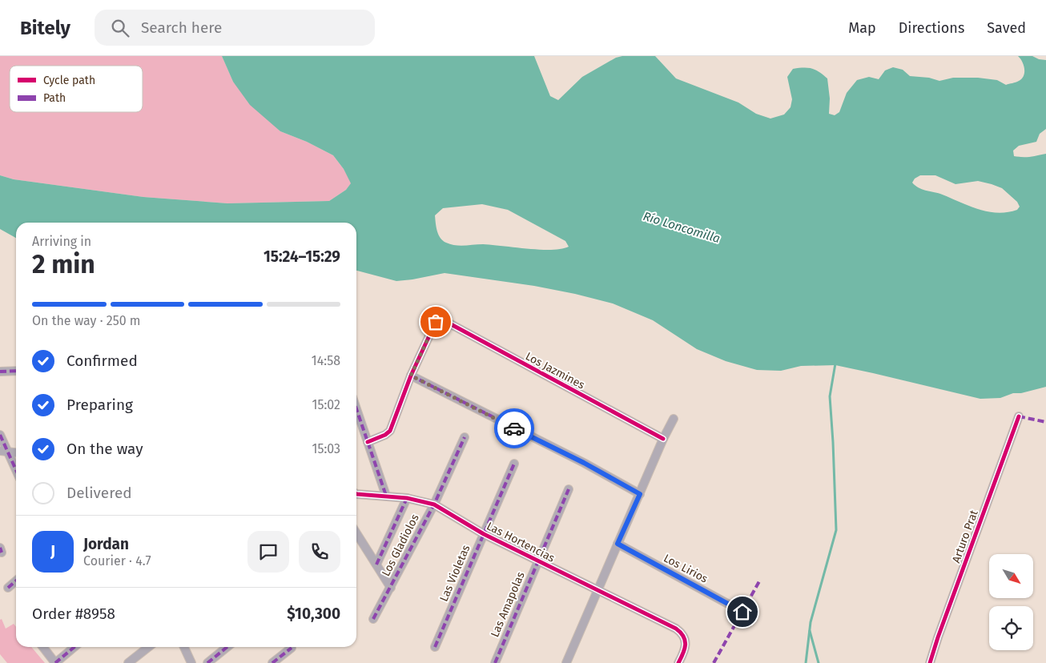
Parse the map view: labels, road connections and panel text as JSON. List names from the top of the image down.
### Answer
{
  "streets": {
    "street": [
      "Los Jazmines",
      "Arturo Prat",
      "Las Hortencias",
      "Los Gladiolos",
      "Los Lirios",
      "Las Violetas",
      "Las Amapolas"
    ]
  },
  "crossings": [
    ["Las Hortencias", "Los Gladiolos"],
    ["Las Hortencias", "Las Violetas"],
    ["Las Hortencias", "Las Amapolas"]
  ],
  "water": ["Río Loncomilla"],
  "legend": ["Cycle path", "Path"],
  "north": "bottom right",
  "page": {
    "header": "Bitely",
    "search": "Search here",
    "nav": ["Map", "Directions", "Saved"],
    "heading": ["2 min", "Arriving in", "15:24–15:29"],
    "panel": [
      "Jordan",
      "Courier · 4.7",
      "Order #8958",
      "$10,300"
    ],
    "bar": "On the way · 250 m",
    "list": [
      ["Confirmed", "14:58"],
      ["Preparing", "15:02"],
      ["On the way", "15:03"],
      "Delivered"
    ],
    "round": "J"
  }
}
